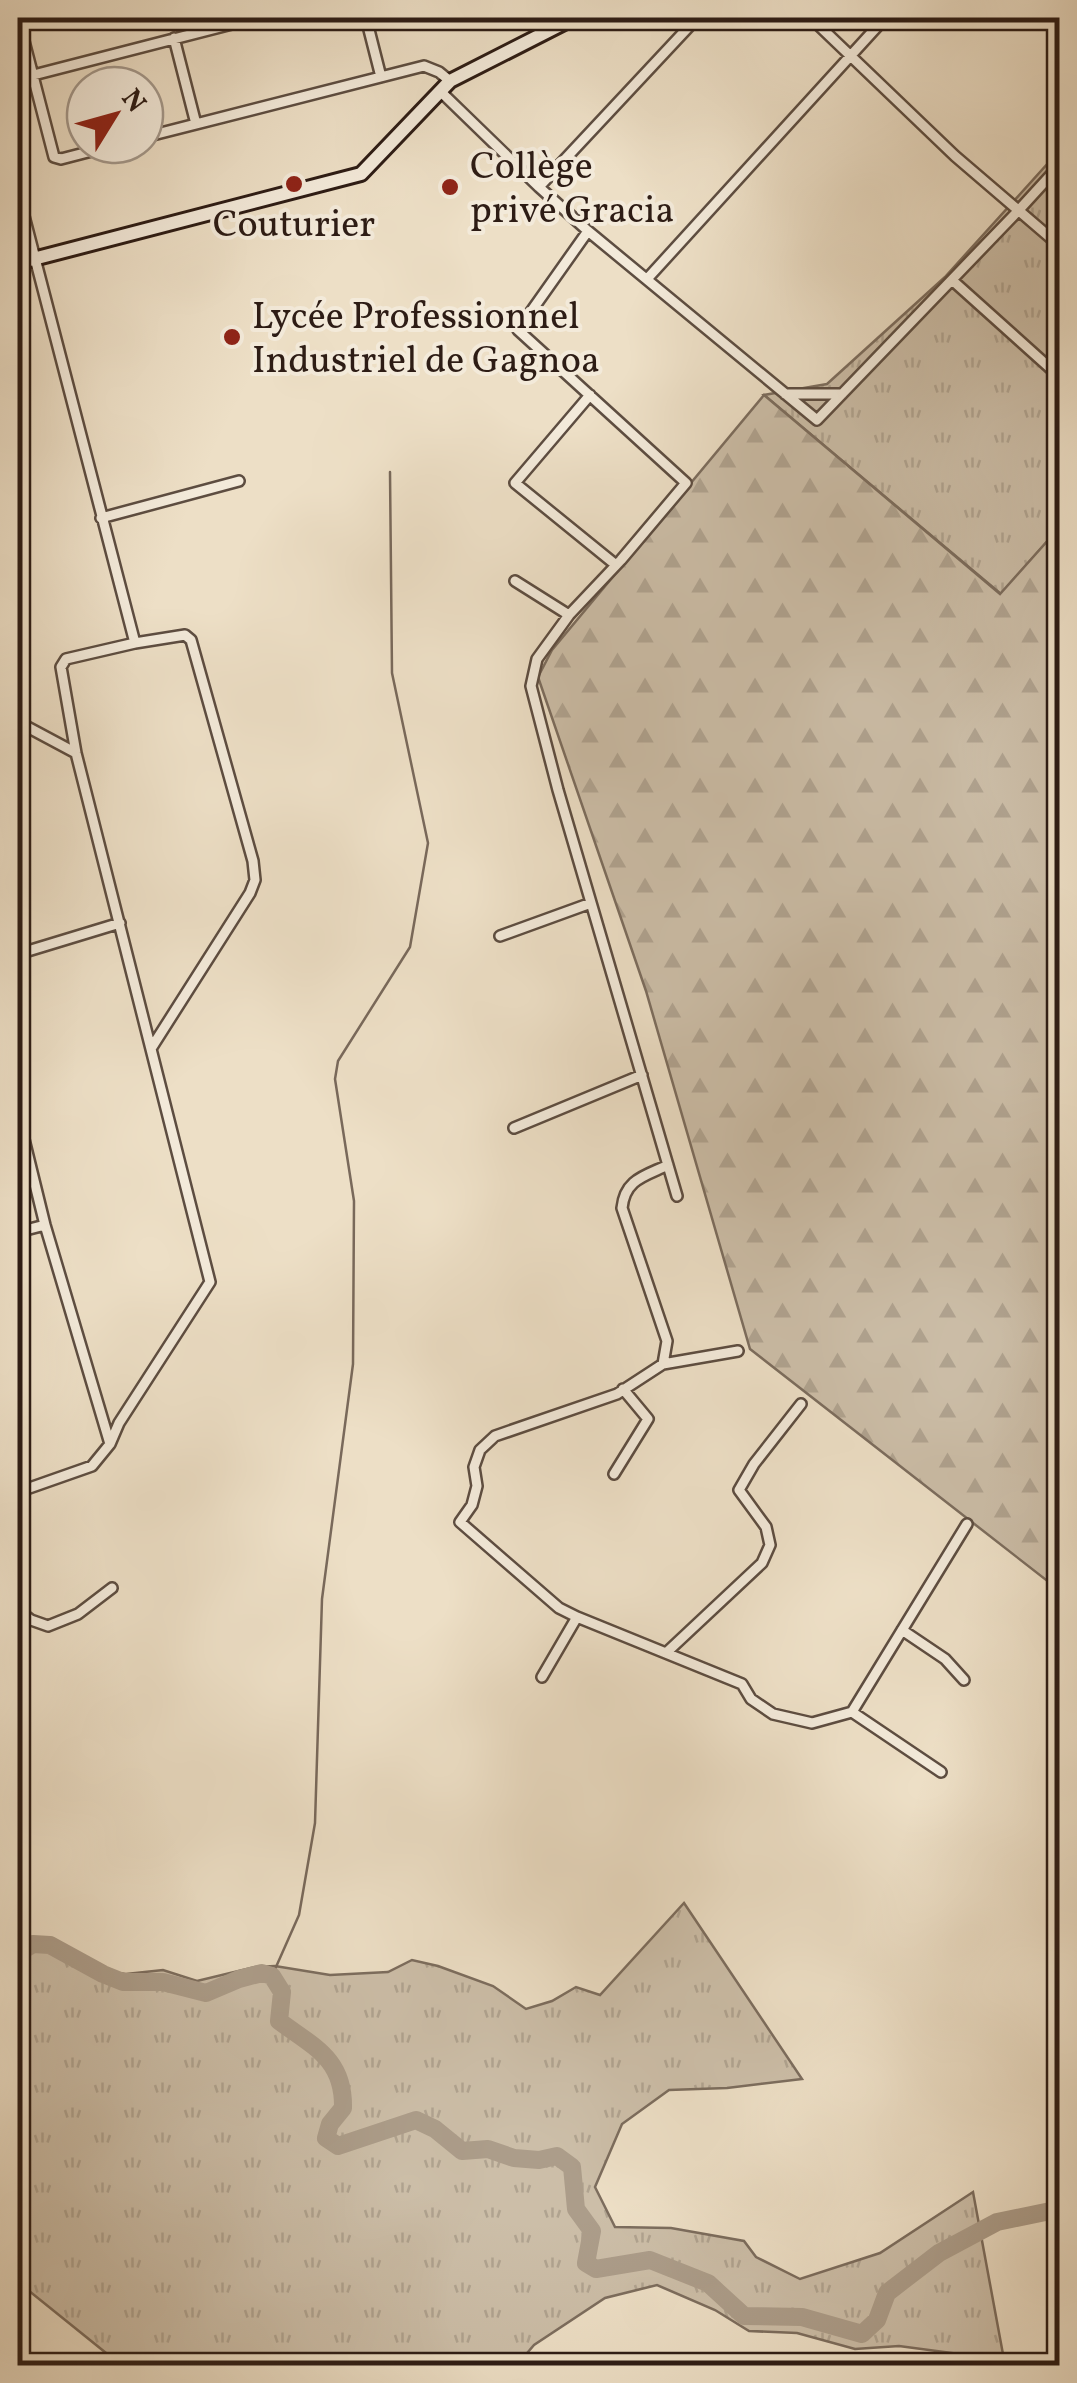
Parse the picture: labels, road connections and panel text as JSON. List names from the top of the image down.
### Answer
{
  "places": ["Couturier", "Collège privé Gracia", "Lycée Professionnel Industriel de Gagnoa"],
  "north": "top right"
}
